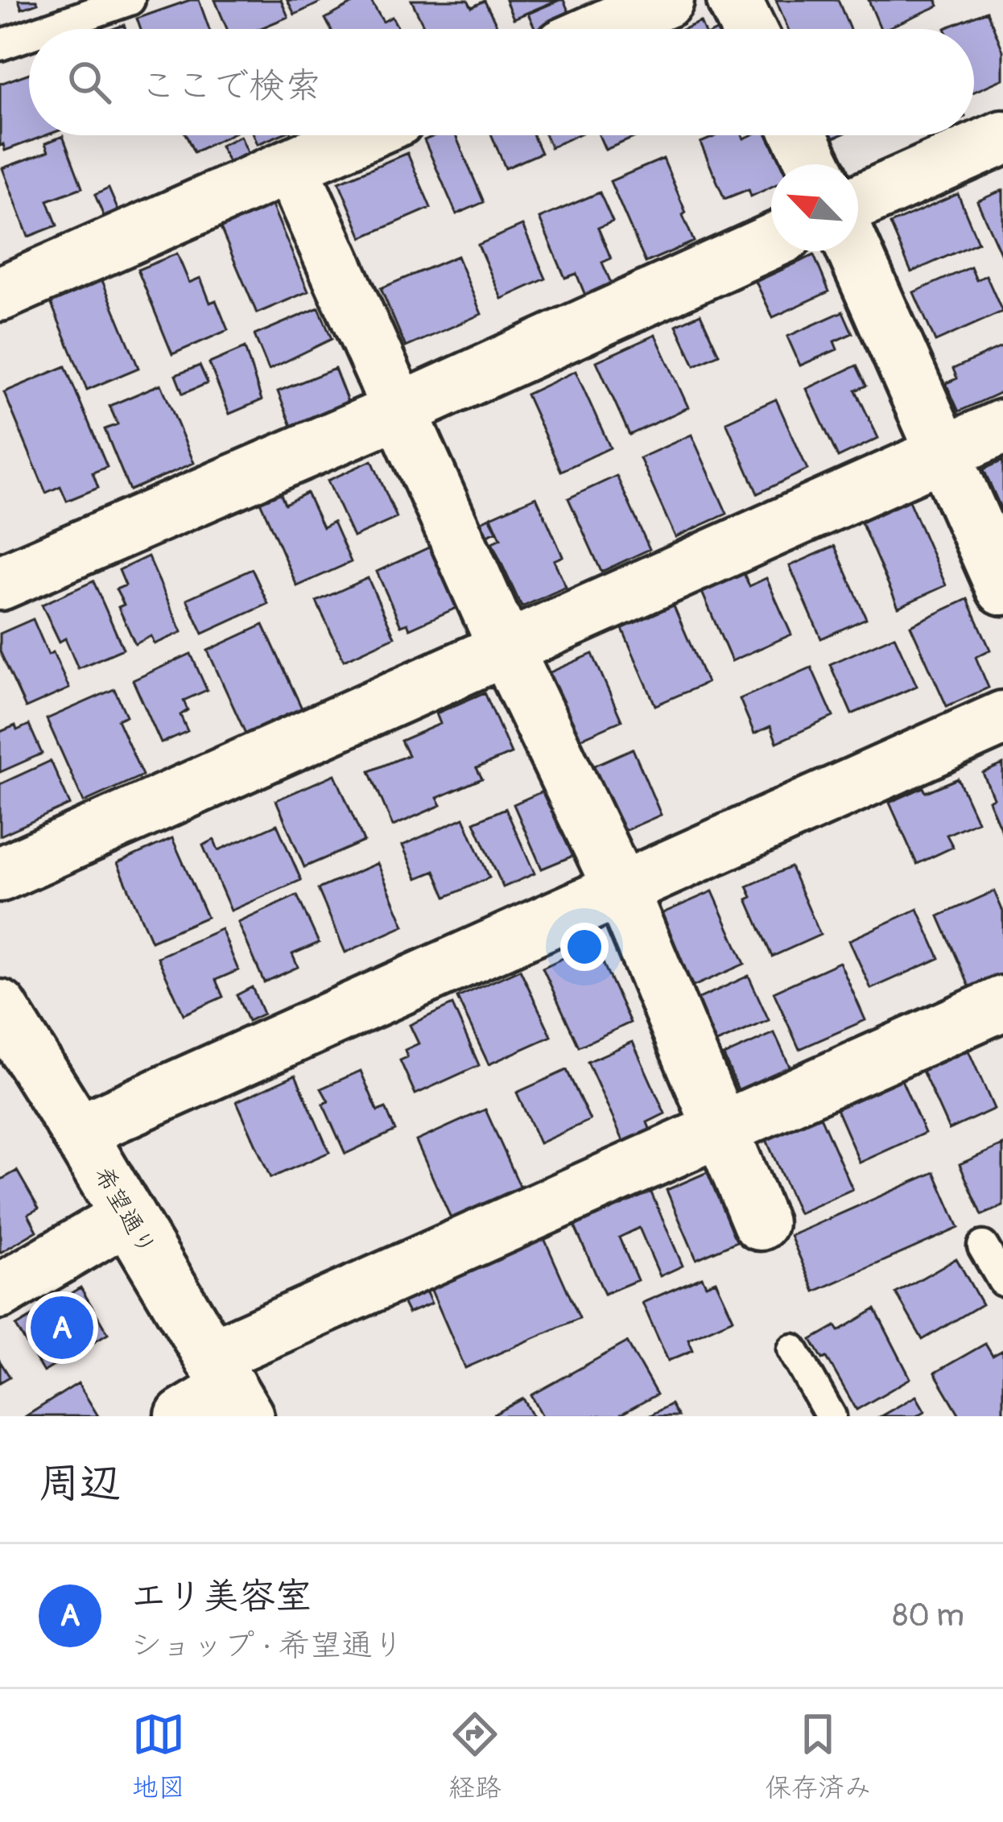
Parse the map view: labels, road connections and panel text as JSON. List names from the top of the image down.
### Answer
{
  "streets": {
    "street": ["希望通り"]
  },
  "north": "top left",
  "page": {
    "search": "ここで検索",
    "pins": "A",
    "heading": "周辺",
    "list": [
      {
        "mark": "A",
        "name": "エリ美容室",
        "note": "ショップ · 希望通り",
        "value": "80 m"
      }
    ],
    "nav": ["地図", "経路", "保存済み"]
  }
}
